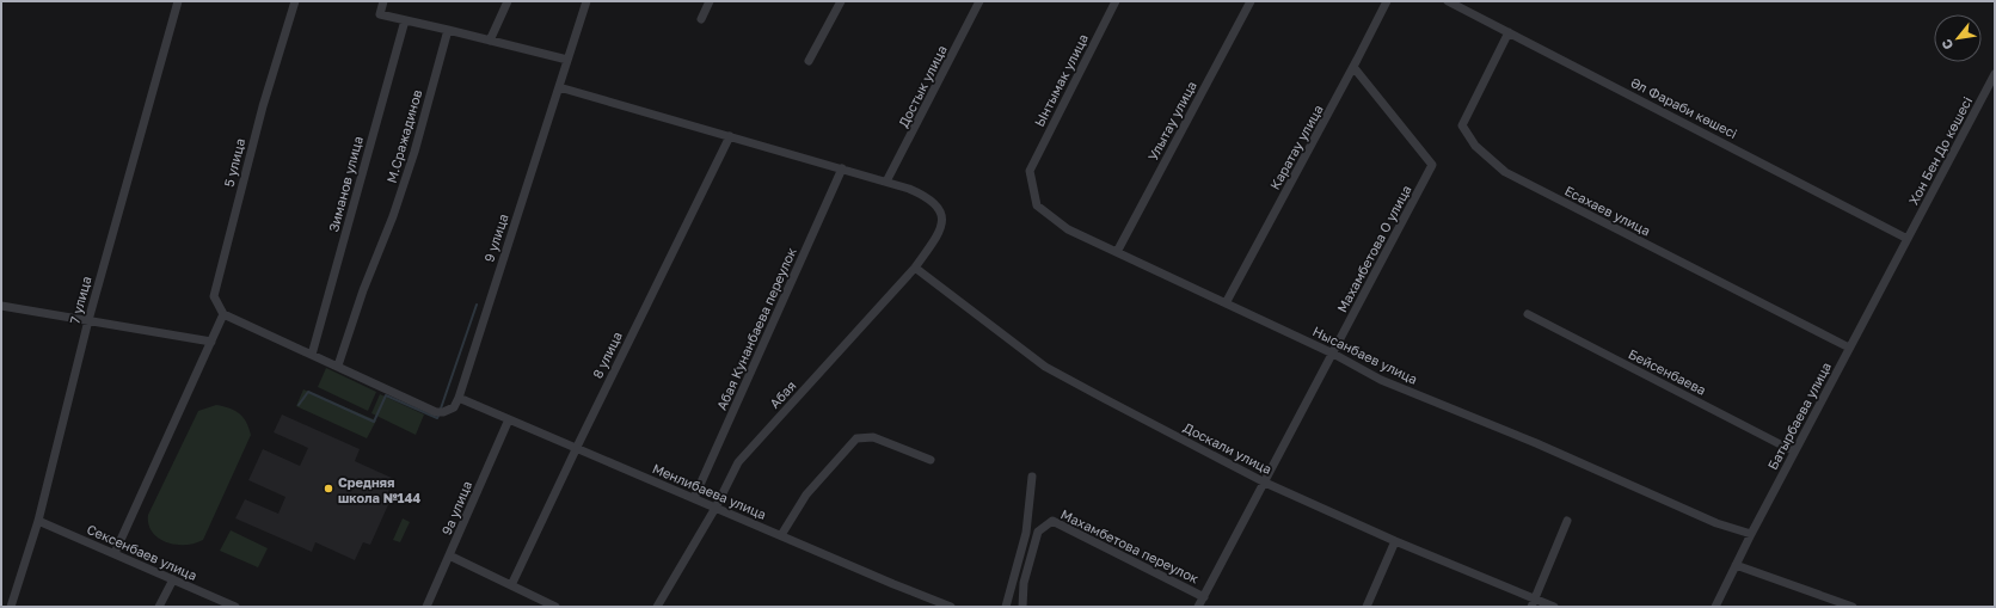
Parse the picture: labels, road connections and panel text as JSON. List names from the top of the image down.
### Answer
{
  "streets": {
    "street": [
      "Ынтымак улица",
      "Достык улица",
      "Әл Фараби көшесі",
      "Улытау улица",
      "М.Сражадинов",
      "Каратау улица",
      "Хон Бен До көшесі",
      "5 улица",
      "Зиманов улица",
      "Есахаев улица",
      "9 улица",
      "Махамбетова О улица",
      "7 улица",
      "Абая Кунанбаева переулок",
      "8 улица",
      "Нысанбаев улица",
      "Бейсенбаева",
      "Абая",
      "Батырбаева улица",
      "Доскали улица",
      "Менлибаева улица",
      "9а улица",
      "Махамбетова переулок",
      "Сексенбаев улица"
    ]
  },
  "crossings": [
    ["Ынтымак улица", "Нысанбаев улица"],
    ["Достык улица", "Абая"],
    ["Әл Фараби көшесі", "Хон Бен До көшесі"],
    ["Әл Фараби көшесі", "Есахаев улица"],
    ["Әл Фараби көшесі", "Батырбаева улица"],
    ["Улытау улица", "Нысанбаев улица"],
    ["Каратау улица", "Махамбетова О улица"],
    ["Каратау улица", "Нысанбаев улица"],
    ["Хон Бен До көшесі", "Батырбаева улица"],
    ["Есахаев улица", "Батырбаева улица"],
    ["9 улица", "Менлибаева улица"],
    ["Махамбетова О улица", "Нысанбаев улица"],
    ["Махамбетова О улица", "Доскали улица"],
    ["Махамбетова О улица", "Махамбетова переулок"],
    ["7 улица", "Сексенбаев улица"],
    ["Абая Кунанбаева переулок", "Менлибаева улица"],
    ["8 улица", "Менлибаева улица"],
    ["Нысанбаев улица", "Батырбаева улица"],
    ["Бейсенбаева", "Батырбаева улица"],
    ["Абая", "Доскали улица"],
    ["Абая", "Менлибаева улица"],
    ["Менлибаева улица", "9а улица"]
  ],
  "places": ["Средняя школа №144"],
  "north": "bottom left"
}
